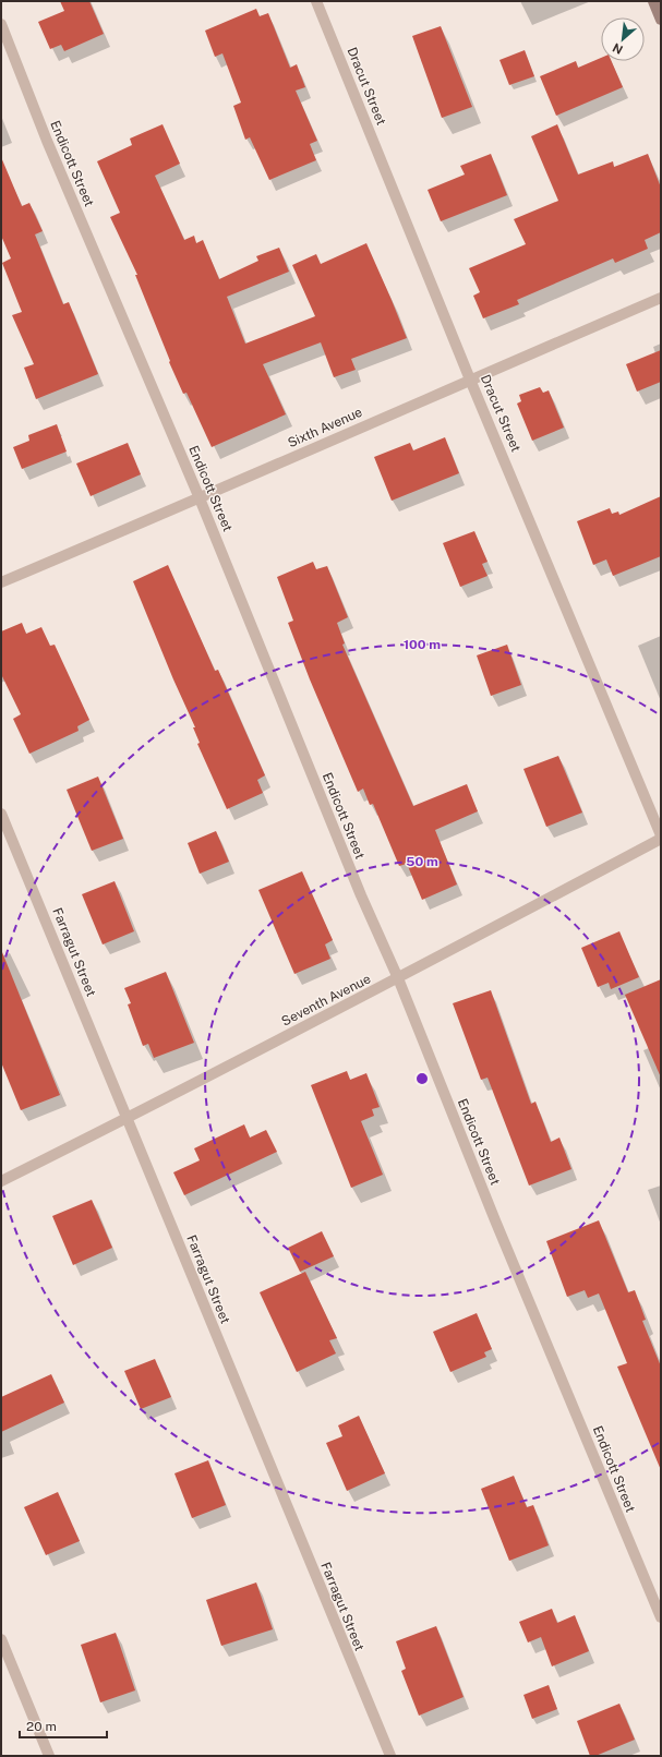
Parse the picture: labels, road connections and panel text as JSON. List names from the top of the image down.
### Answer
{
  "streets": {
    "street": [
      "Dracut Street",
      "Endicott Street",
      "Sixth Avenue",
      "Farragut Street",
      "Seventh Avenue"
    ]
  },
  "crossings": [
    ["Dracut Street", "Sixth Avenue"],
    ["Endicott Street", "Sixth Avenue"],
    ["Endicott Street", "Seventh Avenue"],
    ["Farragut Street", "Seventh Avenue"]
  ],
  "scale_bar": "20 m",
  "north": "bottom left",
  "rings": ["100 m", "50 m"]
}
